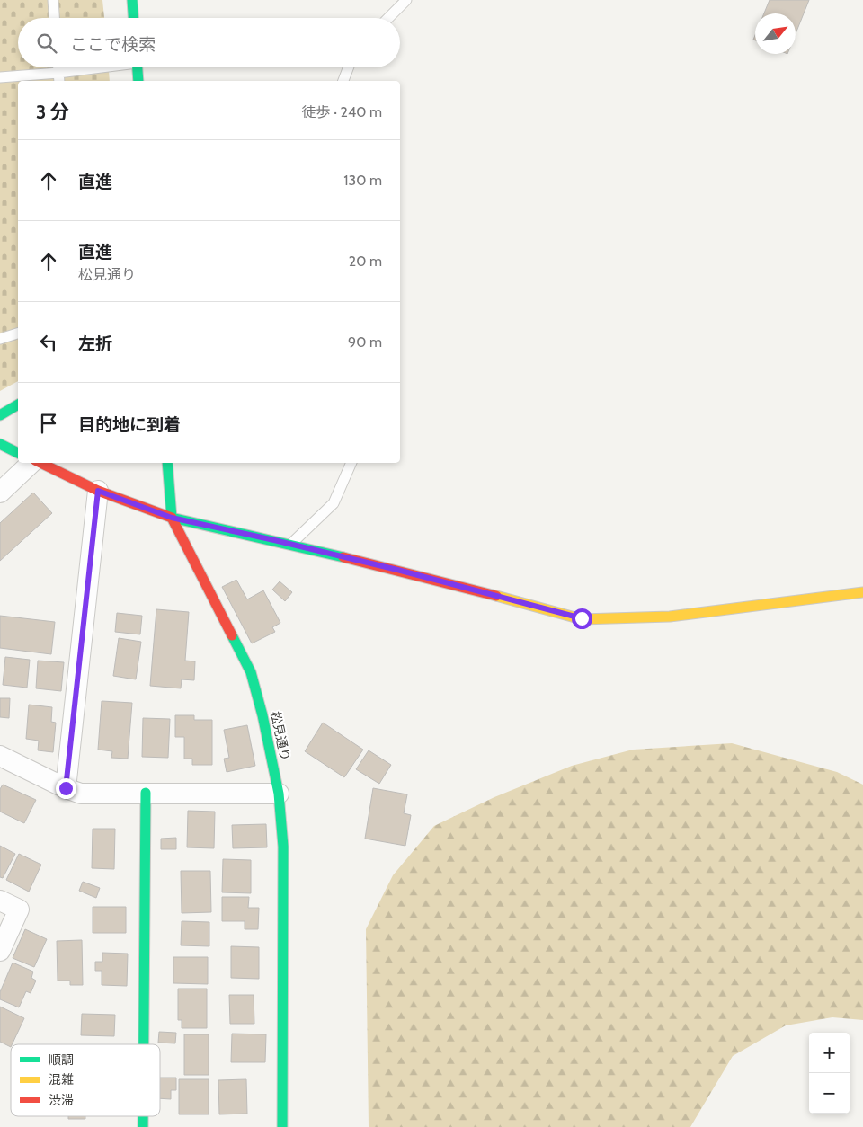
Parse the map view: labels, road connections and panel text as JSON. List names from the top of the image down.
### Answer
{
  "streets": {
    "street": ["松見通り"]
  },
  "legend": ["順調", "混雑", "渋滞"],
  "north": "top right",
  "page": {
    "search": "ここで検索",
    "heading": ["3 分", "徒歩 · 240 m"],
    "list": [
      ["直進", "130 m"],
      ["直進", "松見通り", "20 m"],
      ["左折", "90 m"],
      "目的地に到着"
    ],
    "map_buttons": ["+", "−"]
  }
}
